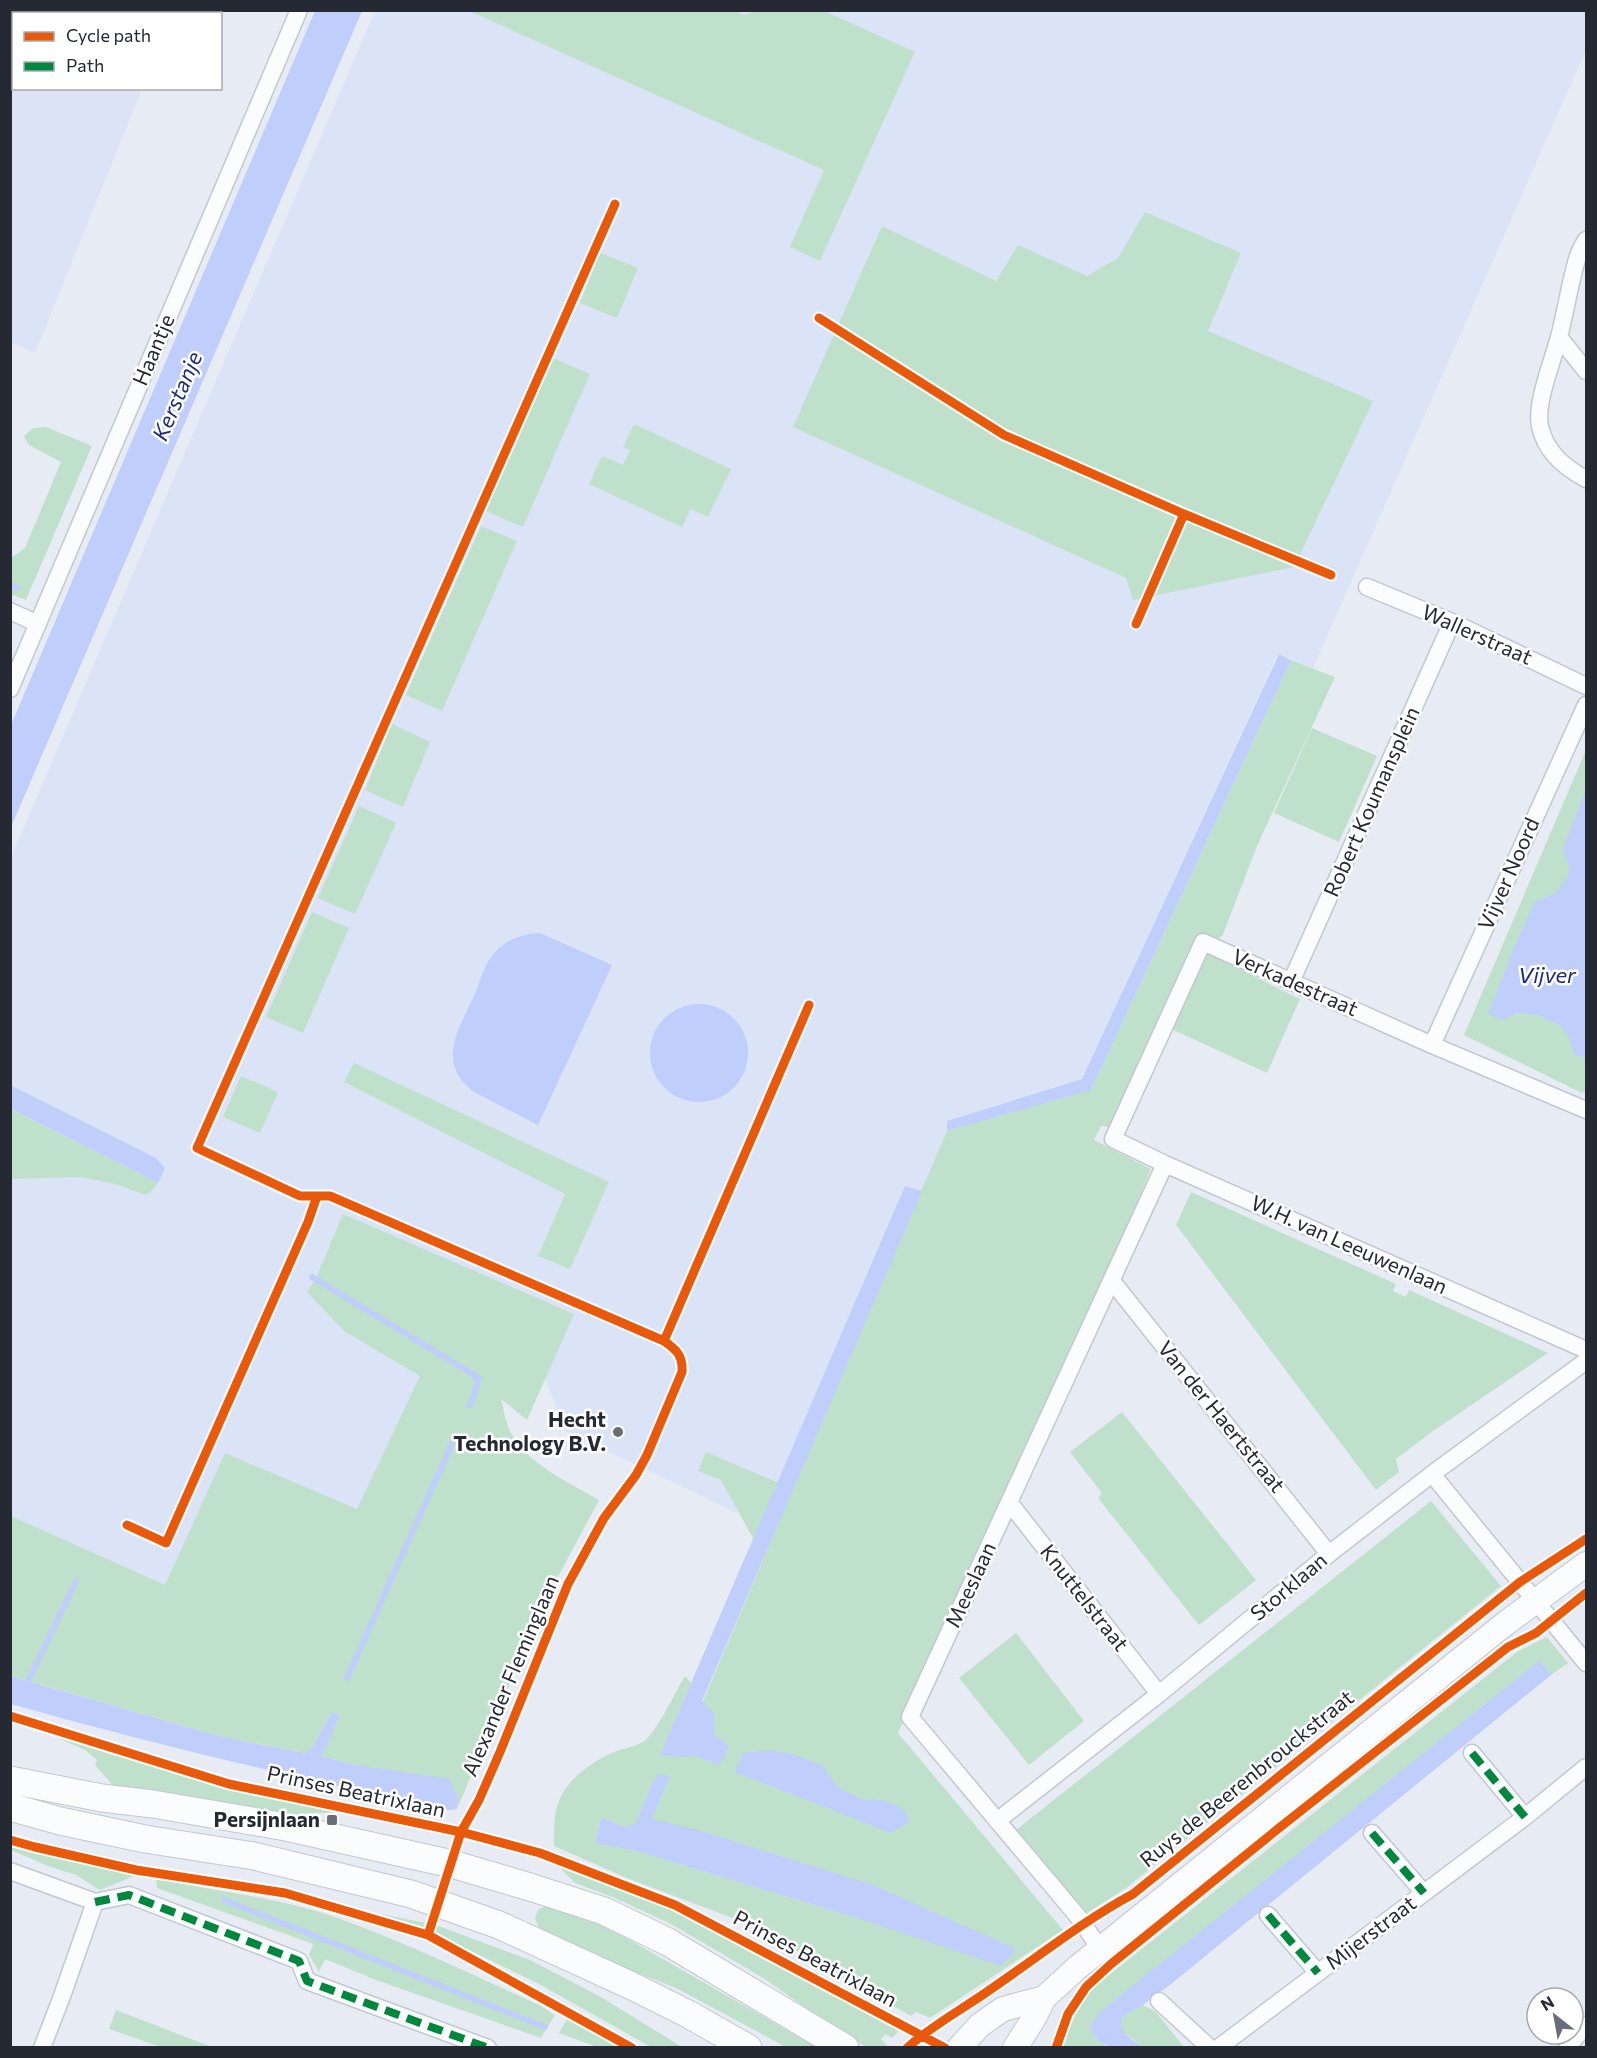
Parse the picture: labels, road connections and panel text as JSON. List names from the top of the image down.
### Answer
{
  "streets": {
    "main road": ["Ruys de Beerenbrouckstraat"],
    "street": [
      "Haantje",
      "Wallerstraat",
      "Robert Koumansplein",
      "Vijver Noord",
      "Verkadestraat",
      "W.H. van Leeuwenlaan",
      "Van der Haertstraat",
      "Meeslaan",
      "Storklaan",
      "Knuttelstraat",
      "Mijerstraat"
    ],
    "cycle path": ["Alexander Fleminglaan", "Prinses Beatrixlaan"]
  },
  "crossings": [
    ["Wallerstraat", "Robert Koumansplein"],
    ["Robert Koumansplein", "Verkadestraat"],
    ["Vijver Noord", "Verkadestraat"],
    ["Verkadestraat", "W.H. van Leeuwenlaan"],
    ["W.H. van Leeuwenlaan", "Meeslaan"],
    ["Van der Haertstraat", "Meeslaan"],
    ["Van der Haertstraat", "Storklaan"],
    ["Meeslaan", "Storklaan"],
    ["Meeslaan", "Knuttelstraat"],
    ["Meeslaan", "Ruys de Beerenbrouckstraat"],
    ["Storklaan", "Knuttelstraat"]
  ],
  "water": ["Kerstanje", "Vijver"],
  "places": {
    "other": ["Hecht Technology B.V."],
    "transit": ["Persijnlaan"]
  },
  "legend": ["Cycle path", "Path"],
  "north": "top left"
}
